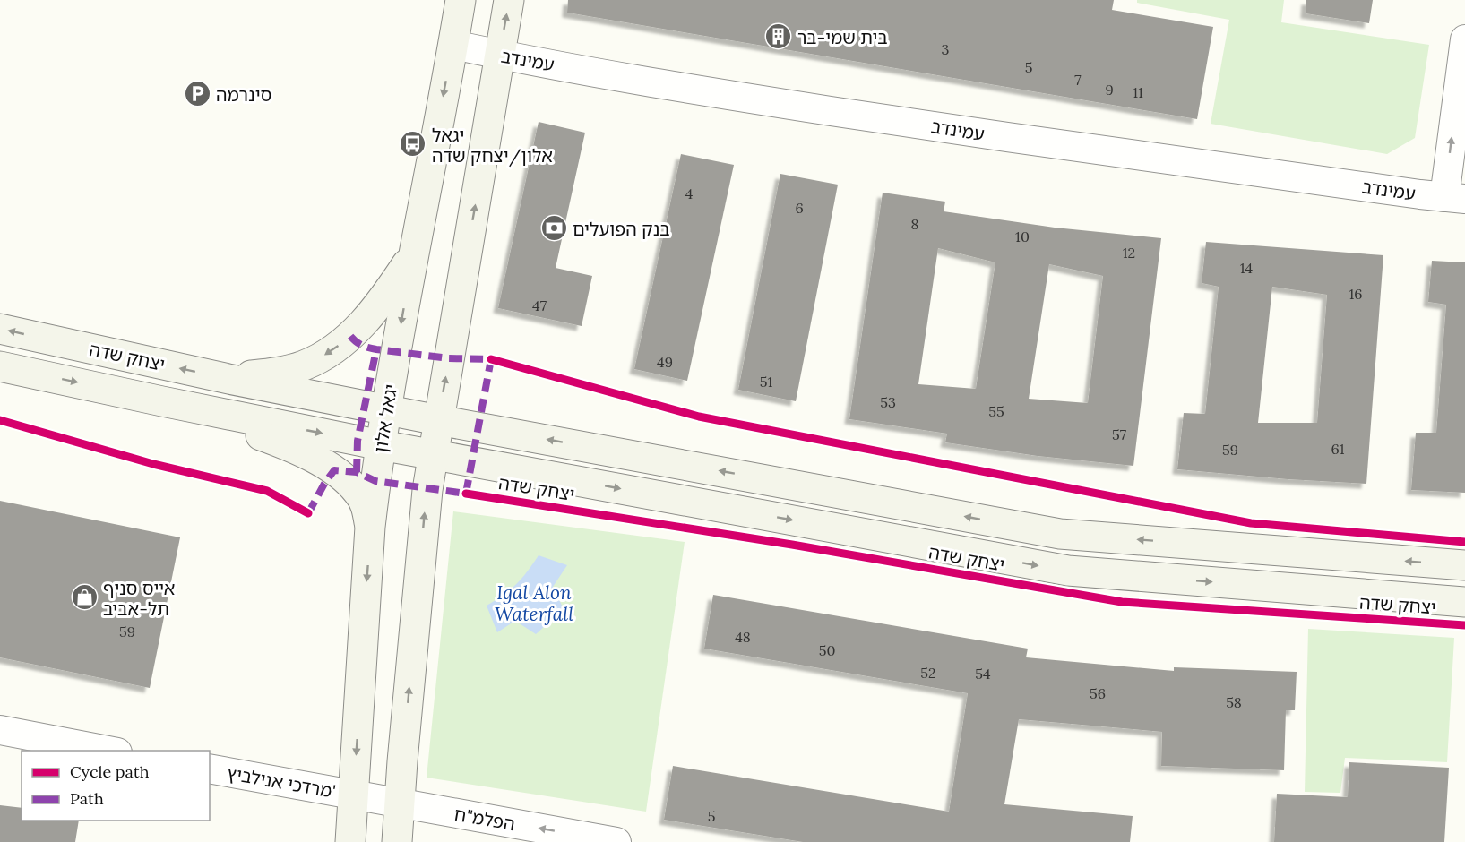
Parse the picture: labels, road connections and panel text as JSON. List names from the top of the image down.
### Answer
{
  "streets": {
    "street": [
      "עמינדב",
      "יצחק שדה",
      "יגאל אלון",
      "מרדכי אנילביץ'",
      "הפלמ\"ח"
    ]
  },
  "crossings": [
    ["עמינדב", "יגאל אלון"],
    ["יצחק שדה", "יגאל אלון"],
    ["יגאל אלון", "מרדכי אנילביץ'"],
    ["יגאל אלון", "הפלמ\"ח"],
    ["מרדכי אנילביץ'", "הפלמ\"ח"]
  ],
  "one_way": ["הפלמ\"ח"],
  "water": ["Igal Alon Waterfall"],
  "places": {
    "building": ["בית שמי-בר"],
    "parking": ["סינרמה"],
    "bus stop": ["יגאל אלון/יצחק שדה"],
    "bank": ["בנק הפועלים"],
    "shop": ["אייס סניף תל-אביב"]
  },
  "house_numbers": [
    "3",
    "5",
    "7",
    "9",
    "11",
    "4",
    "6",
    "8",
    "10",
    "12",
    "14",
    "16",
    "47",
    "49",
    "51",
    "53",
    "55",
    "57",
    "61",
    "59",
    "59",
    "48",
    "50",
    "52",
    "54",
    "56",
    "58",
    "5"
  ],
  "legend": ["Cycle path", "Path"]
}
